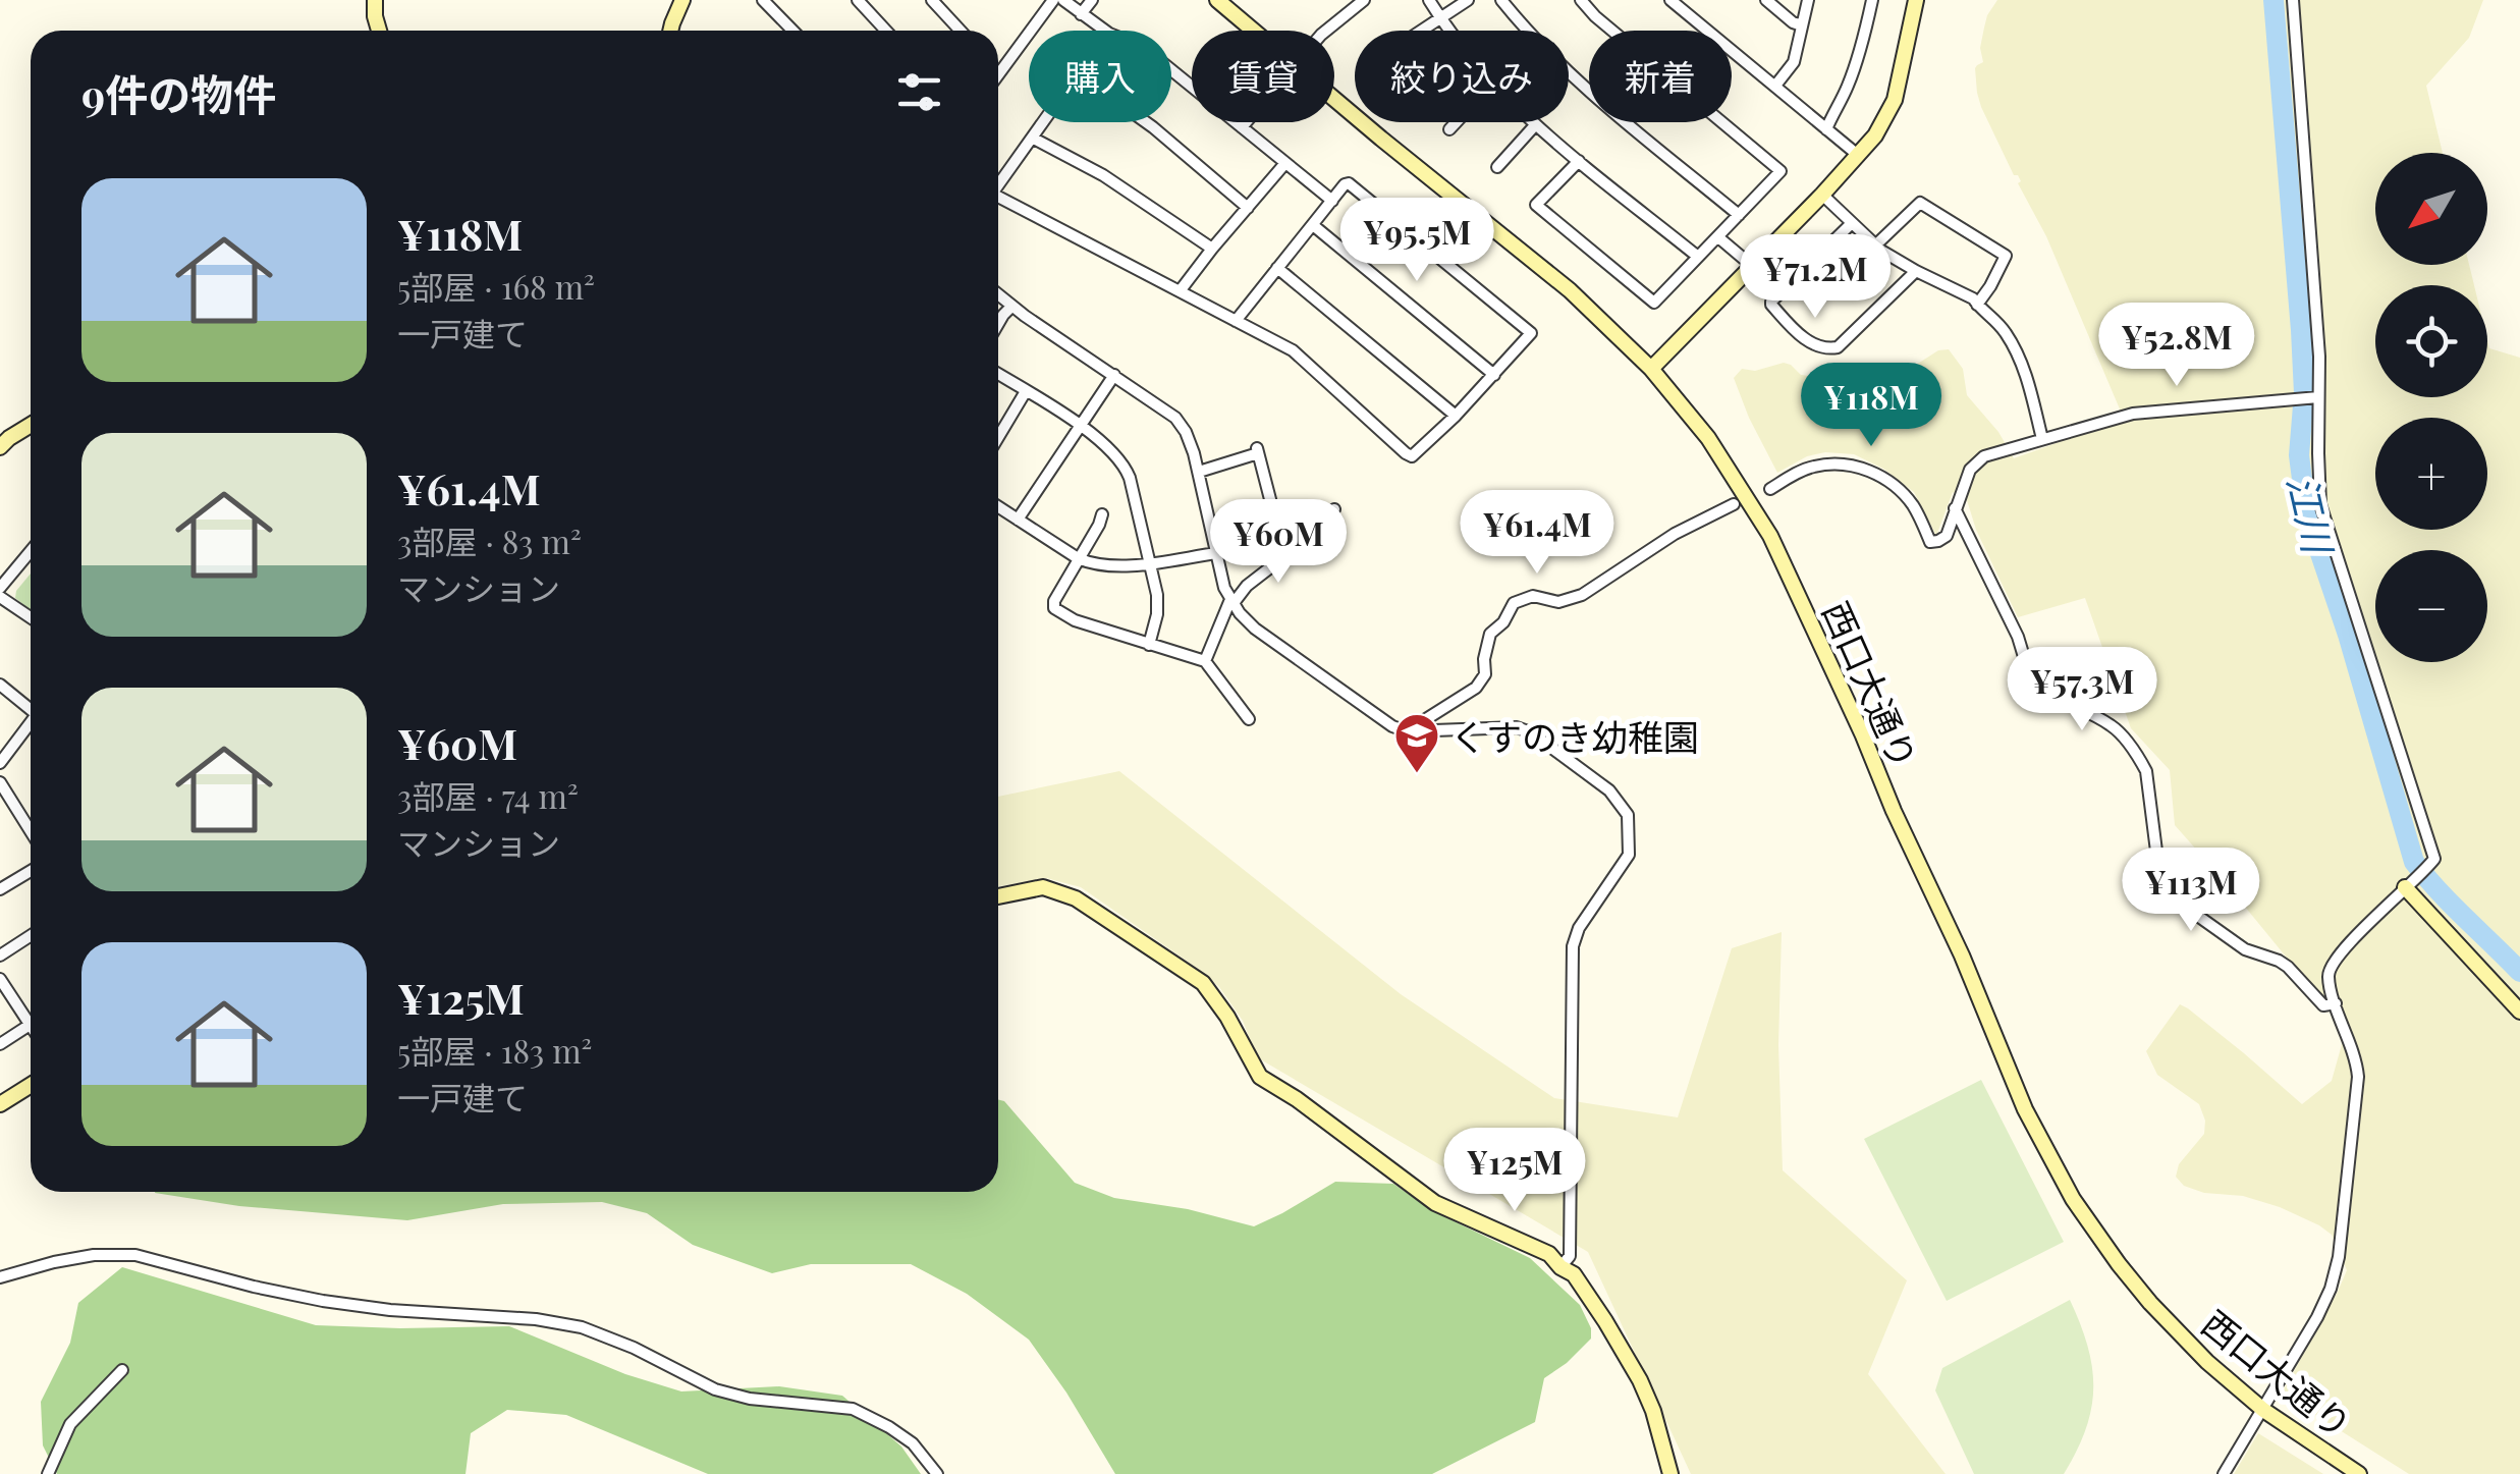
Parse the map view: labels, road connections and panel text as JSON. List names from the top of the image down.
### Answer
{
  "streets": {
    "street": ["西口大通り"]
  },
  "water": ["江川"],
  "places": {
    "school or university": ["くすのき幼稚園"]
  },
  "north": "bottom left",
  "page": {
    "chip": [
      "購入",
      "賃貸",
      "絞り込み",
      "新着"
    ],
    "heading": "9件の物件",
    "map_buttons": ["+", "−"],
    "list": [
      {
        "name": "¥118M",
        "note": "5部屋 · 168 m² · 一戸建て"
      },
      {
        "name": "¥61.4M",
        "note": "3部屋 · 83 m² · マンション"
      },
      {
        "name": "¥60M",
        "note": "3部屋 · 74 m² · マンション"
      },
      {
        "name": "¥125M",
        "note": "5部屋 · 183 m² · 一戸建て"
      }
    ],
    "price": [
      "¥95.5M",
      "¥71.2M",
      "¥52.8M",
      "¥118M",
      "¥61.4M",
      "¥60M",
      "¥57.3M",
      "¥113M",
      "¥125M"
    ]
  }
}
